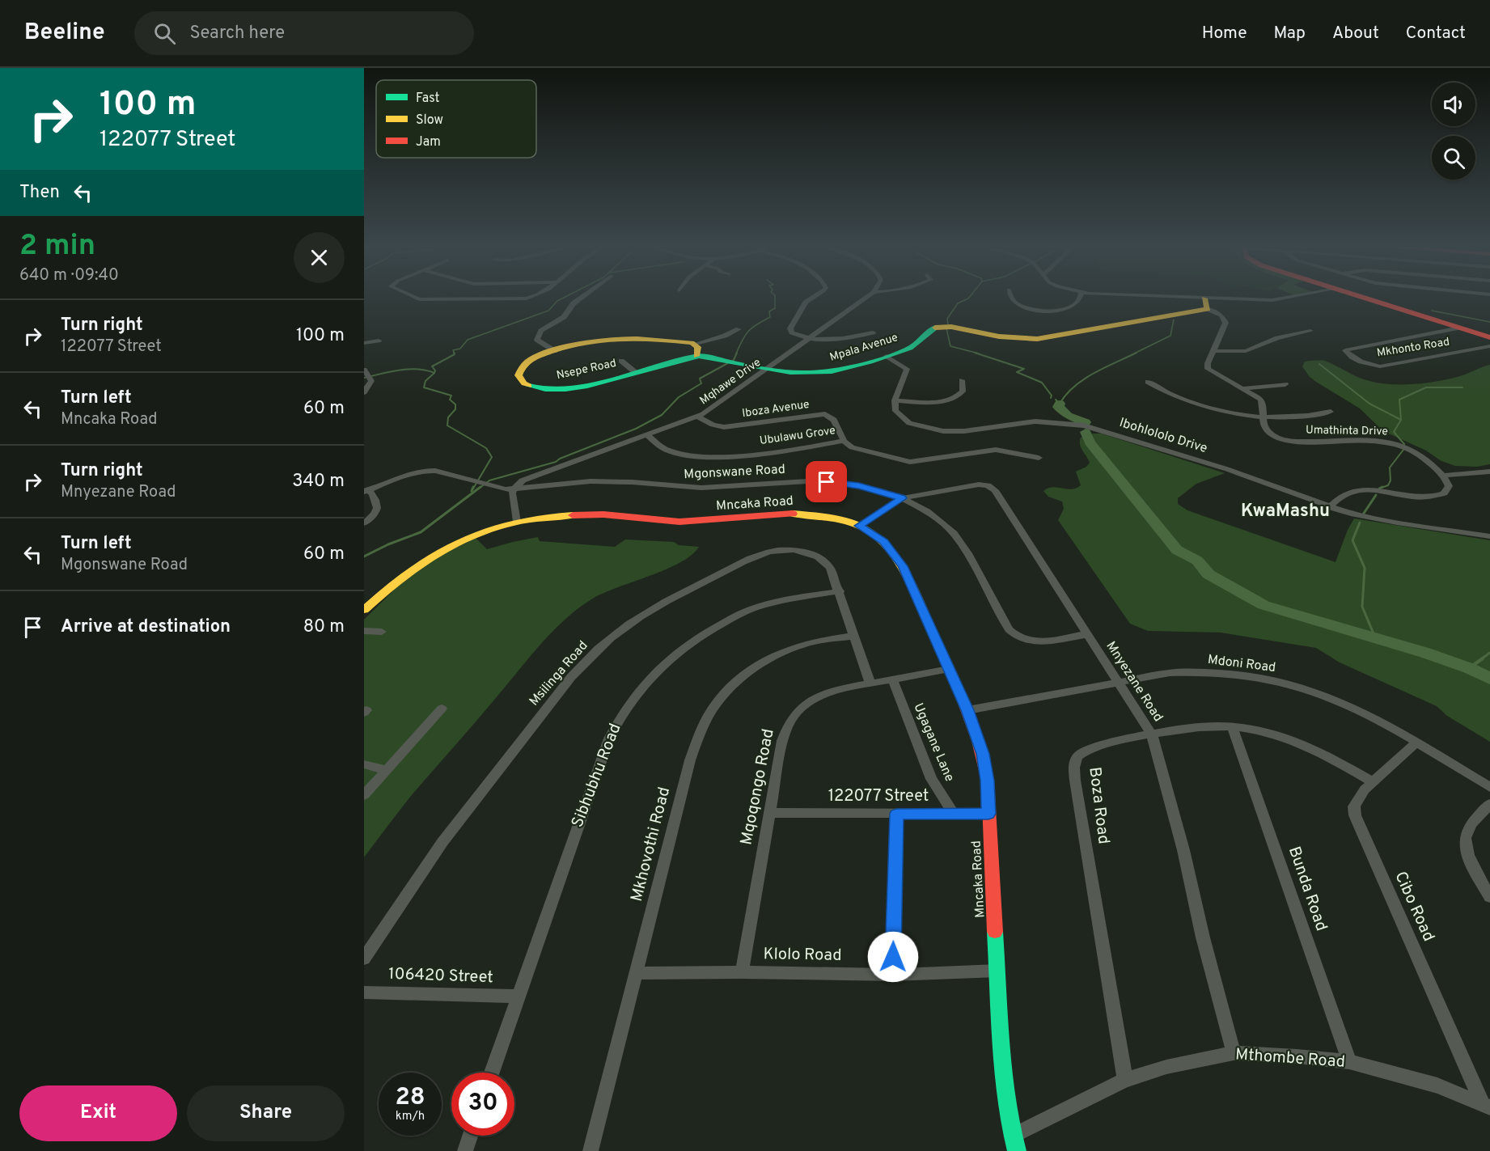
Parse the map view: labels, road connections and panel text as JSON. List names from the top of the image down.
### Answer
{
  "streets": {
    "street": [
      "Mpala Avenue",
      "Mkhonto Road",
      "Nsepe Road",
      "Mqhawe Drive",
      "Iboza Avenue",
      "Umathinta Drive",
      "Ubulawu Grove",
      "Ibohlololo Drive",
      "Mgonswane Road",
      "Mncaka Road",
      "Mdoni Road",
      "Msilinga Road",
      "Mnyezane Road",
      "Ugagane Lane",
      "Sibhubhu Road",
      "Mqoqongo Road",
      "122077 Street",
      "Boza Road",
      "Mkhovothi Road",
      "Bunda Road",
      "Cibo Road",
      "Klolo Road",
      "106420 Street",
      "Mthombe Road"
    ]
  },
  "crossings": [
    ["Mpala Avenue", "Nsepe Road"],
    ["Mpala Avenue", "Mqhawe Drive"],
    ["Mpala Avenue", "Umathinta Drive"],
    ["Nsepe Road", "Mqhawe Drive"],
    ["Mqhawe Drive", "Iboza Avenue"],
    ["Mqhawe Drive", "Ubulawu Grove"],
    ["Mqhawe Drive", "Mgonswane Road"],
    ["Iboza Avenue", "Ubulawu Grove"],
    ["Mgonswane Road", "Mnyezane Road"],
    ["Mncaka Road", "Mdoni Road"],
    ["Mncaka Road", "Mnyezane Road"],
    ["Mncaka Road", "Mqoqongo Road"],
    ["Mncaka Road", "122077 Street"],
    ["Mncaka Road", "Klolo Road"],
    ["Mncaka Road", "Mthombe Road"],
    ["Mdoni Road", "Mnyezane Road"],
    ["Mdoni Road", "Cibo Road"],
    ["Msilinga Road", "Sibhubhu Road"],
    ["Msilinga Road", "Mqoqongo Road"],
    ["Msilinga Road", "Mkhovothi Road"],
    ["Mnyezane Road", "Boza Road"],
    ["Mnyezane Road", "Mthombe Road"],
    ["Ugagane Lane", "Mqoqongo Road"],
    ["Ugagane Lane", "122077 Street"],
    ["Sibhubhu Road", "106420 Street"],
    ["Mqoqongo Road", "122077 Street"],
    ["Mqoqongo Road", "Klolo Road"],
    ["Boza Road", "Bunda Road"],
    ["Boza Road", "Cibo Road"],
    ["Boza Road", "Mthombe Road"],
    ["Mkhovothi Road", "Klolo Road"],
    ["Bunda Road", "Mthombe Road"],
    ["Cibo Road", "Mthombe Road"]
  ],
  "districts": ["KwaMashu"],
  "legend": ["Fast", "Slow", "Jam"],
  "page": {
    "header": "Beeline",
    "search": "Search here",
    "nav": [
      "Home",
      "Map",
      "About",
      "Contact"
    ],
    "turn": ["100 m", "122077 Street"],
    "then": "Then",
    "heading": ["2 min", "640 m · 09:40"],
    "list": [
      {
        "name": "Turn right",
        "note": "122077 Street",
        "value": "100 m"
      },
      {
        "name": "Turn left",
        "note": "Mncaka Road",
        "value": "60 m"
      },
      {
        "name": "Turn right",
        "note": "Mnyezane Road",
        "value": "340 m"
      },
      {
        "name": "Turn left",
        "note": "Mgonswane Road",
        "value": "60 m"
      },
      {
        "name": "Arrive at destination",
        "value": "80 m"
      }
    ],
    "speed": "28 km/h",
    "limit": "30",
    "buttons": ["Exit", "Share"]
  }
}
